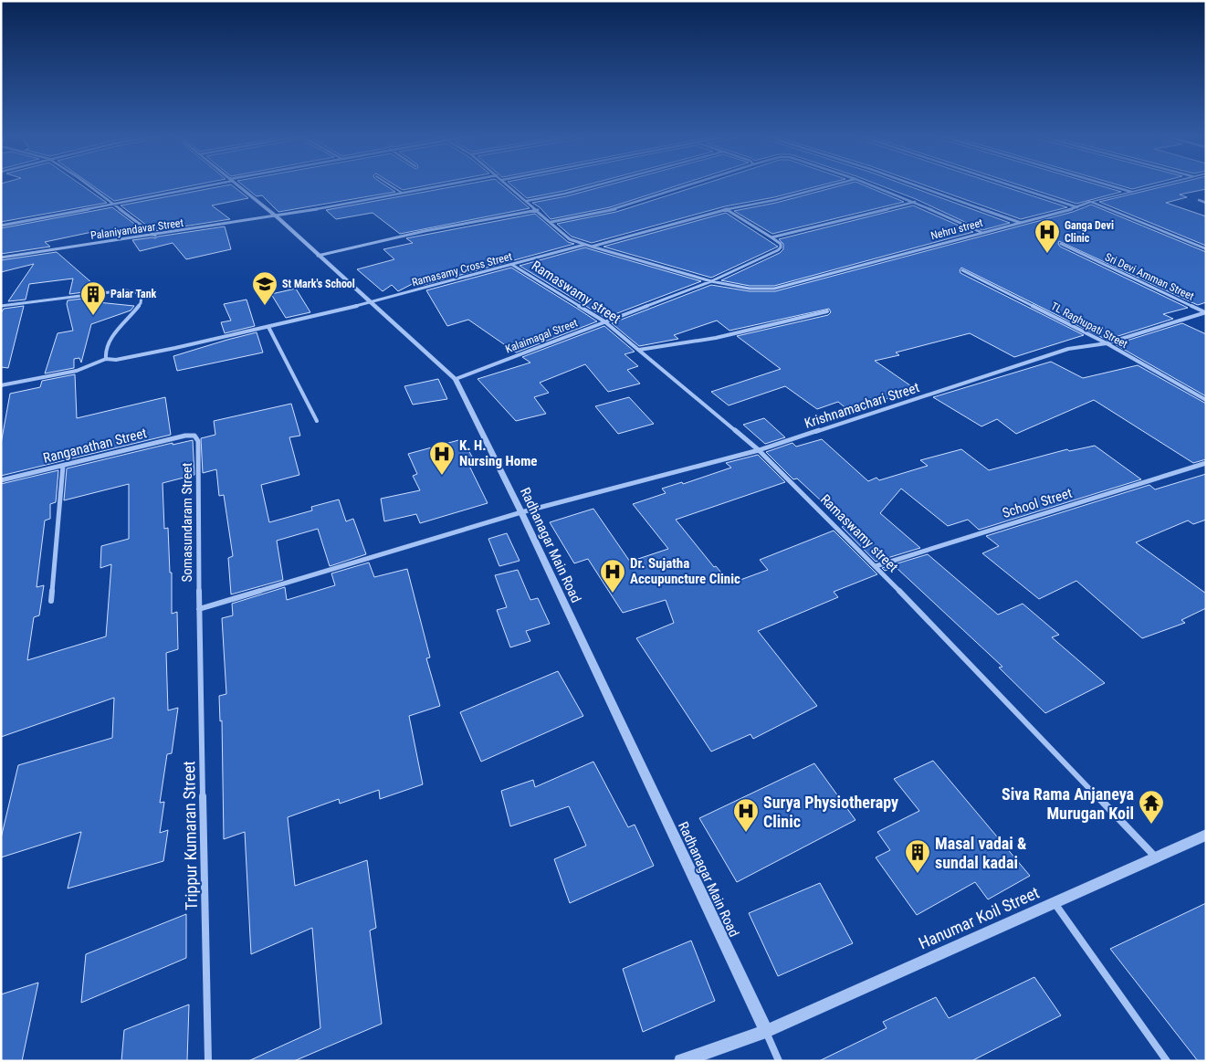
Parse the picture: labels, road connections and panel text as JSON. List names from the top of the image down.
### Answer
{
  "streets": {
    "street": [
      "Palaniyandavar Street",
      "Nehru street",
      "Ramasamy Cross Street",
      "Sri Devi Amman Street",
      "Ramaswamy street",
      "TL Raghupati Street",
      "Kalaimagal Street",
      "Krishnamachari Street",
      "Ranganathan Street",
      "School Street",
      "Somasundaram Street",
      "Radhanagar Main Road",
      "Trippur Kumaran Street",
      "Hanumar Koil Street"
    ]
  },
  "crossings": [
    ["Palaniyandavar Street", "Radhanagar Main Road"],
    ["Nehru street", "Ramasamy Cross Street"],
    ["Nehru street", "Kalaimagal Street"],
    ["Ramasamy Cross Street", "Ramaswamy street"],
    ["Ramasamy Cross Street", "Radhanagar Main Road"],
    ["Sri Devi Amman Street", "Krishnamachari Street"],
    ["Ramaswamy street", "Kalaimagal Street"],
    ["Ramaswamy street", "Krishnamachari Street"],
    ["Ramaswamy street", "School Street"],
    ["Ramaswamy street", "Hanumar Koil Street"],
    ["TL Raghupati Street", "Krishnamachari Street"],
    ["Kalaimagal Street", "Radhanagar Main Road"],
    ["Krishnamachari Street", "Somasundaram Street"],
    ["Krishnamachari Street", "Radhanagar Main Road"],
    ["Krishnamachari Street", "Trippur Kumaran Street"],
    ["Ranganathan Street", "Somasundaram Street"],
    ["Somasundaram Street", "Trippur Kumaran Street"],
    ["Radhanagar Main Road", "Hanumar Koil Street"]
  ],
  "places": {
    "hospital": [
      "Ganga Devi Clinic",
      "K. H. Nursing Home",
      "Dr. Sujatha Accupuncture Clinic",
      "Surya Physiotherapy Clinic"
    ],
    "school or university": ["St Mark's School"],
    "building": ["Palar Tank", "Masal vadai & sundal kadai"],
    "temple": ["Siva Rama Anjaneya Murugan Koil"]
  }
}
